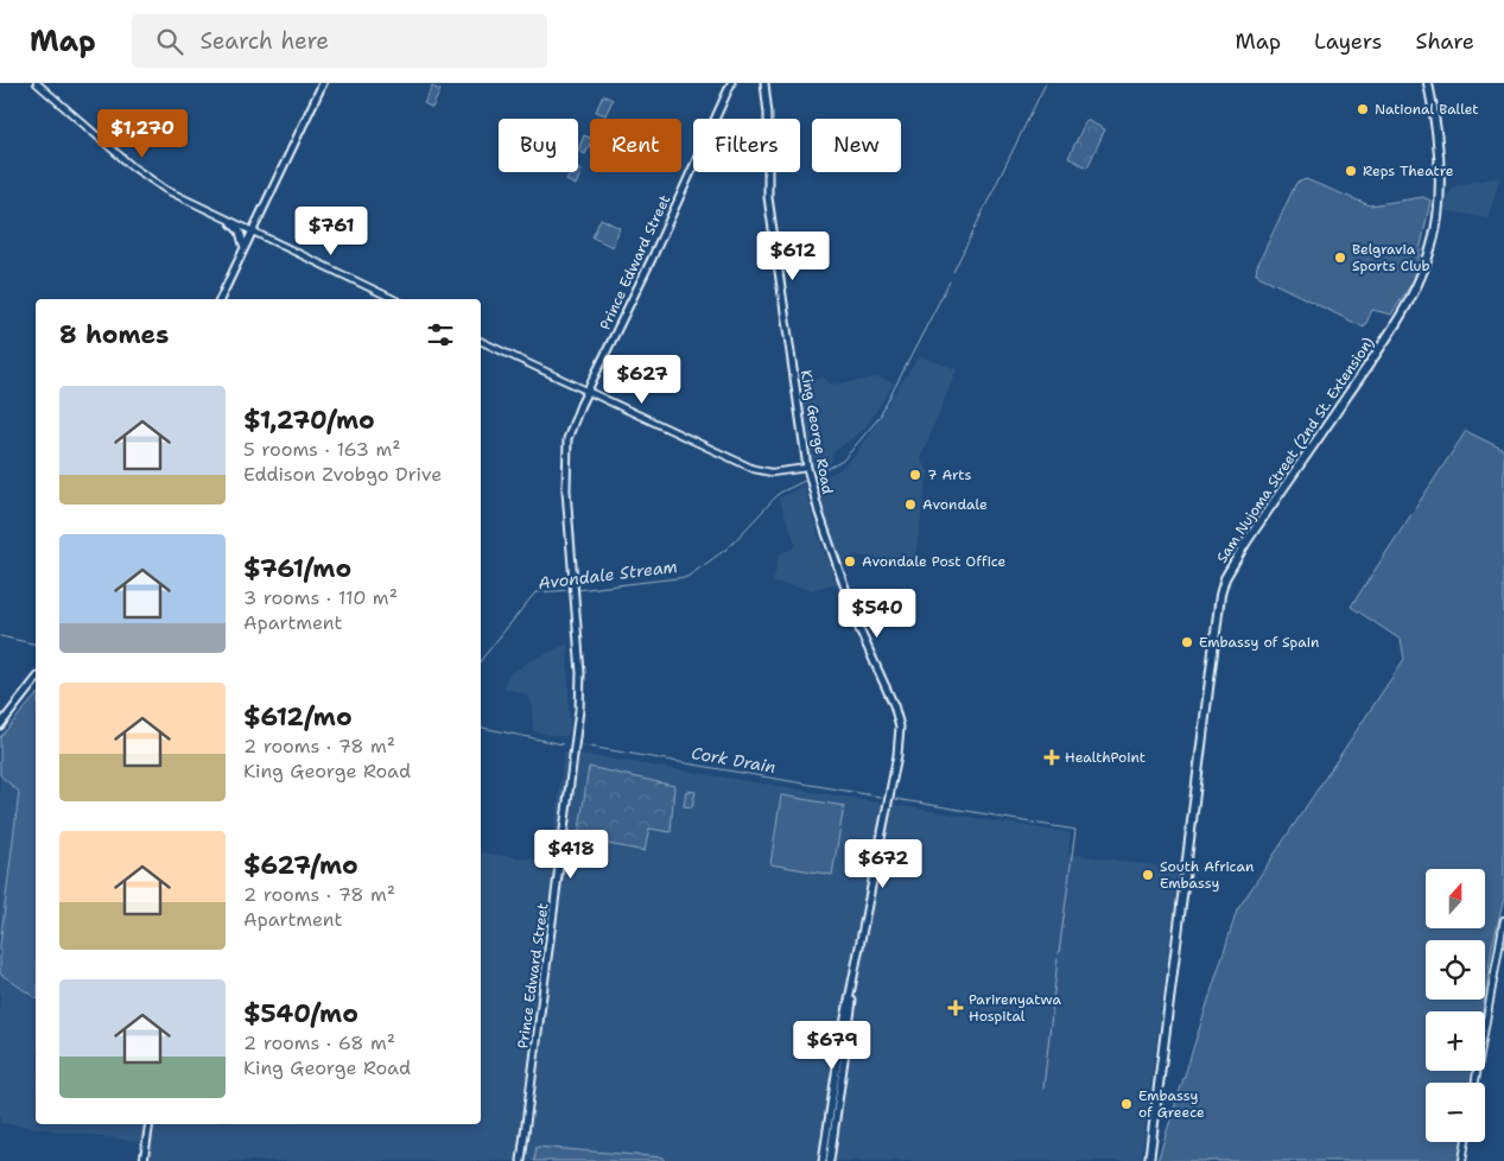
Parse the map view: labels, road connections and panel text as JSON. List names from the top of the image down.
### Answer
{
  "streets": {
    "highway": ["Sam Nujoma Street (2nd St. Extension)"],
    "main road": ["Prince Edward Street", "King George Road"]
  },
  "water": ["Avondale Stream", "Cork Drain"],
  "places": {
    "other": [
      "National Ballet",
      "Reps Theatre",
      "Belgravia Sports Club",
      "7 Arts",
      "Avondale",
      "Avondale Post Office",
      "Embassy of Spain",
      "South African Embassy",
      "Embassy of Greece"
    ],
    "health": ["HealthPoint", "Parirenyatwa Hospital"]
  },
  "north": "top",
  "page": {
    "header": "Map",
    "search": "Search here",
    "nav": ["Map", "Layers", "Share"],
    "price": [
      "$1,270",
      "$761",
      "$612",
      "$627",
      "$540",
      "$418",
      "$672",
      "$679"
    ],
    "chip": [
      "Buy",
      "Rent",
      "Filters",
      "New"
    ],
    "heading": "8 homes",
    "list": [
      {
        "name": "$1,270/mo",
        "note": "5 rooms · 163 m² · Eddison Zvobgo Drive"
      },
      {
        "name": "$761/mo",
        "note": "3 rooms · 110 m² · Apartment"
      },
      {
        "name": "$612/mo",
        "note": "2 rooms · 78 m² · King George Road"
      },
      {
        "name": "$627/mo",
        "note": "2 rooms · 78 m² · Apartment"
      },
      {
        "name": "$540/mo",
        "note": "2 rooms · 68 m² · King George Road"
      }
    ],
    "map_buttons": ["+", "−"]
  }
}
